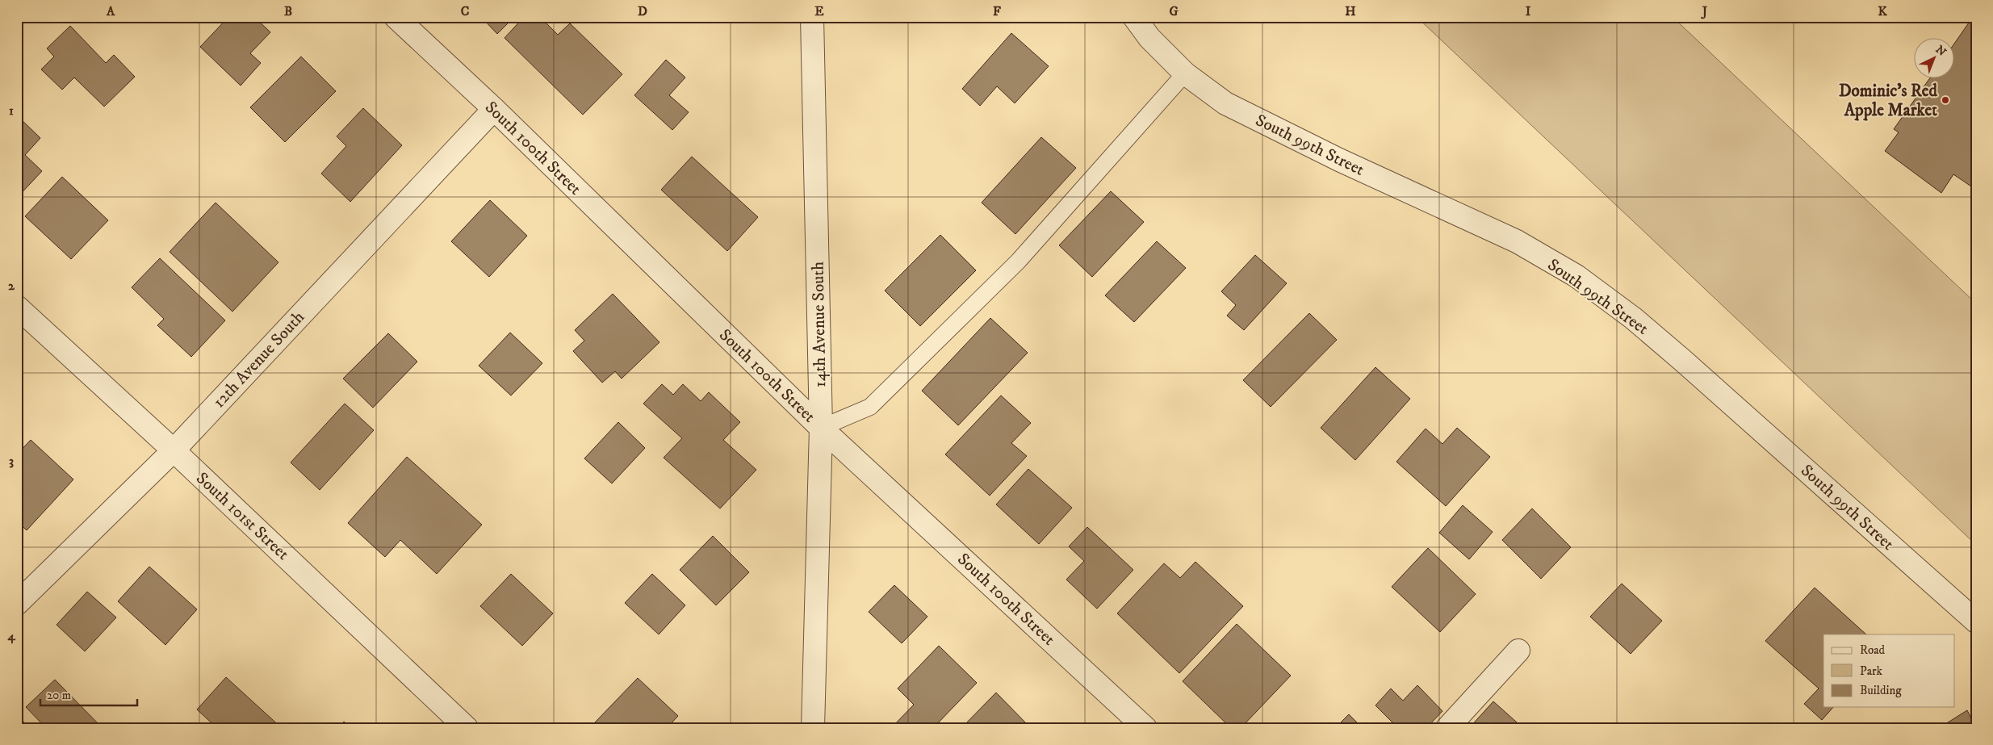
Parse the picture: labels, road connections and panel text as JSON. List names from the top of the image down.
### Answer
{
  "streets": {
    "street": [
      "South 99th Street",
      "South 100th Street",
      "14th Avenue South",
      "12th Avenue South",
      "South 101st Street"
    ]
  },
  "crossings": [
    ["South 100th Street", "14th Avenue South"],
    ["South 100th Street", "12th Avenue South"],
    ["12th Avenue South", "South 101st Street"]
  ],
  "places": ["Dominic's Red Apple Market"],
  "legend": ["Road", "Park", "Building"],
  "scale_bar": "20 m",
  "north": "top right",
  "grid": {
    "columns": [
      "A",
      "B",
      "C",
      "D",
      "E",
      "F",
      "G",
      "H",
      "I",
      "J",
      "K"
    ],
    "rows": [
      "1",
      "2",
      "3",
      "4"
    ]
  }
}
